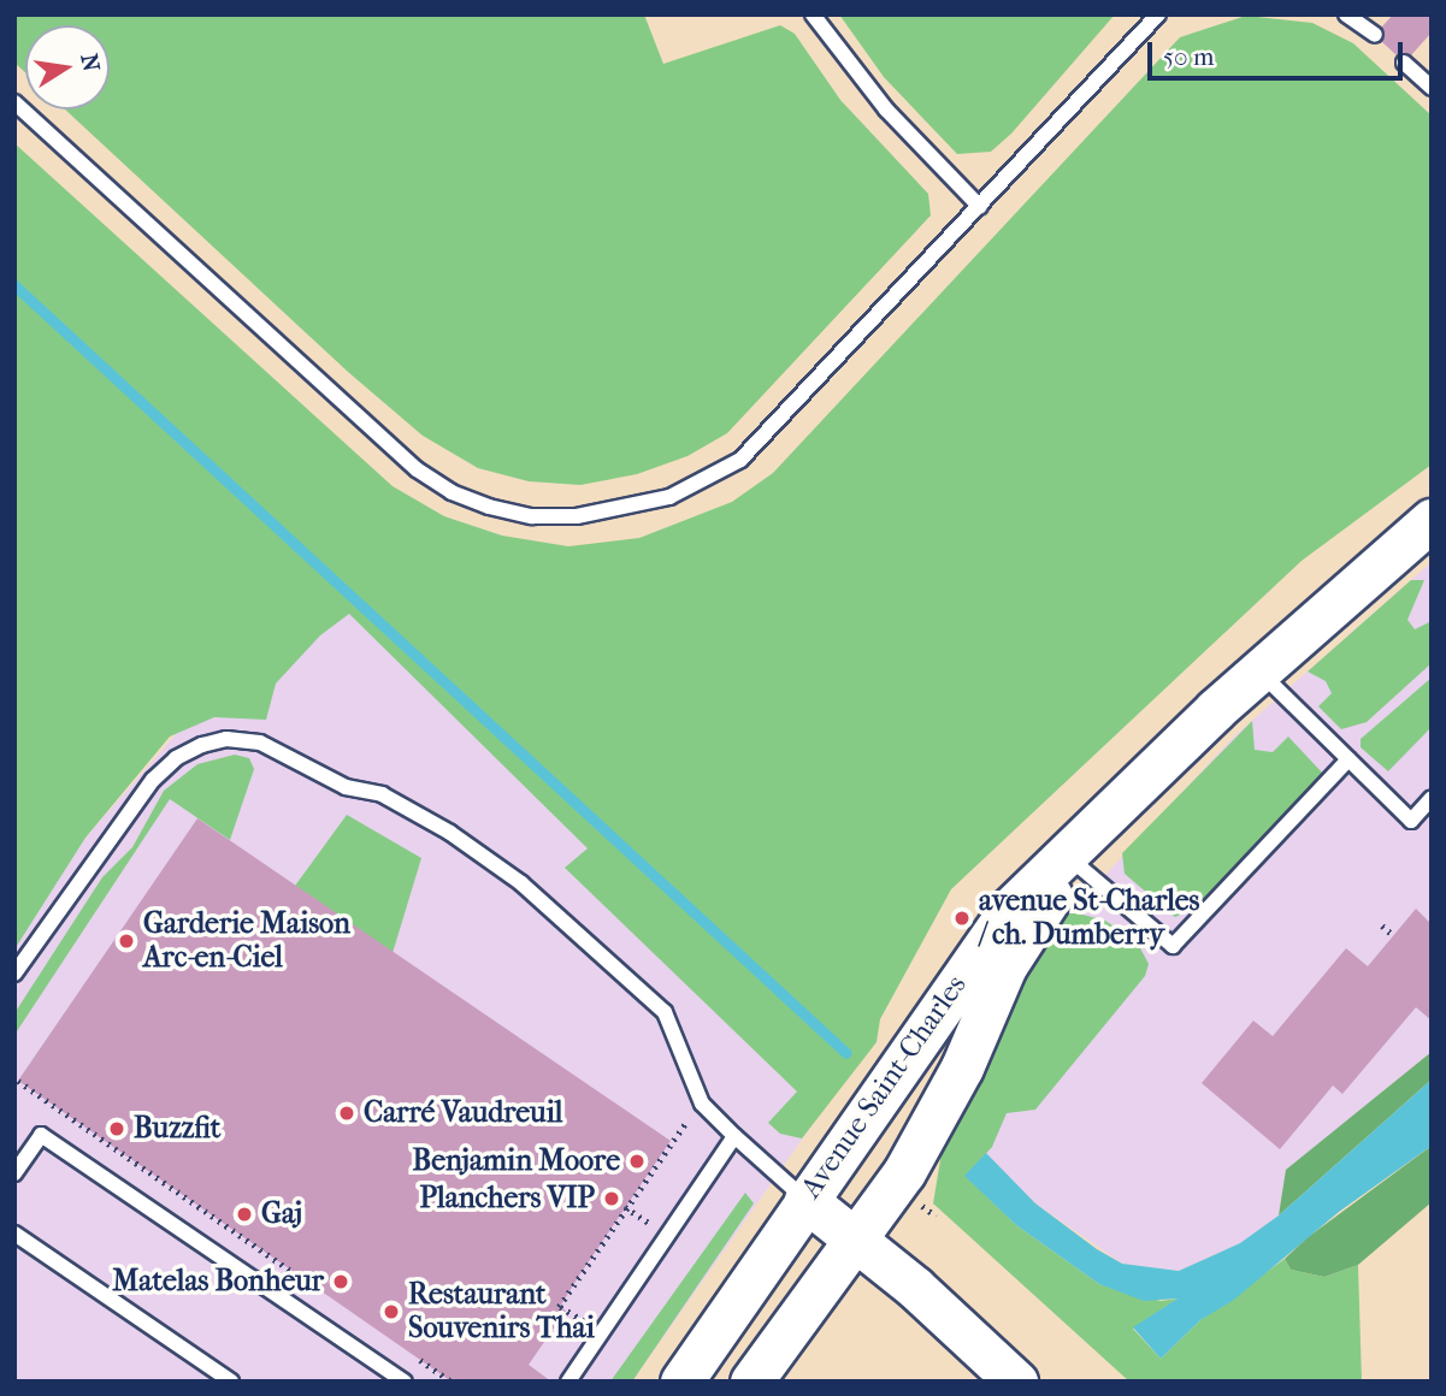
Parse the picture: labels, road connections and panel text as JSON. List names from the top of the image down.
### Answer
{
  "streets": {
    "street": ["Avenue Saint-Charles"]
  },
  "places": [
    "avenue St-Charles / ch. Dumberry",
    "Garderie Maison Arc-en-Ciel",
    "Carré Vaudreuil",
    "Buzzfit",
    "Benjamin Moore",
    "Planchers VIP",
    "Gaj",
    "Matelas Bonheur",
    "Restaurant Souvenirs Thai"
  ],
  "scale_bar": "50 m",
  "north": "right"
}
